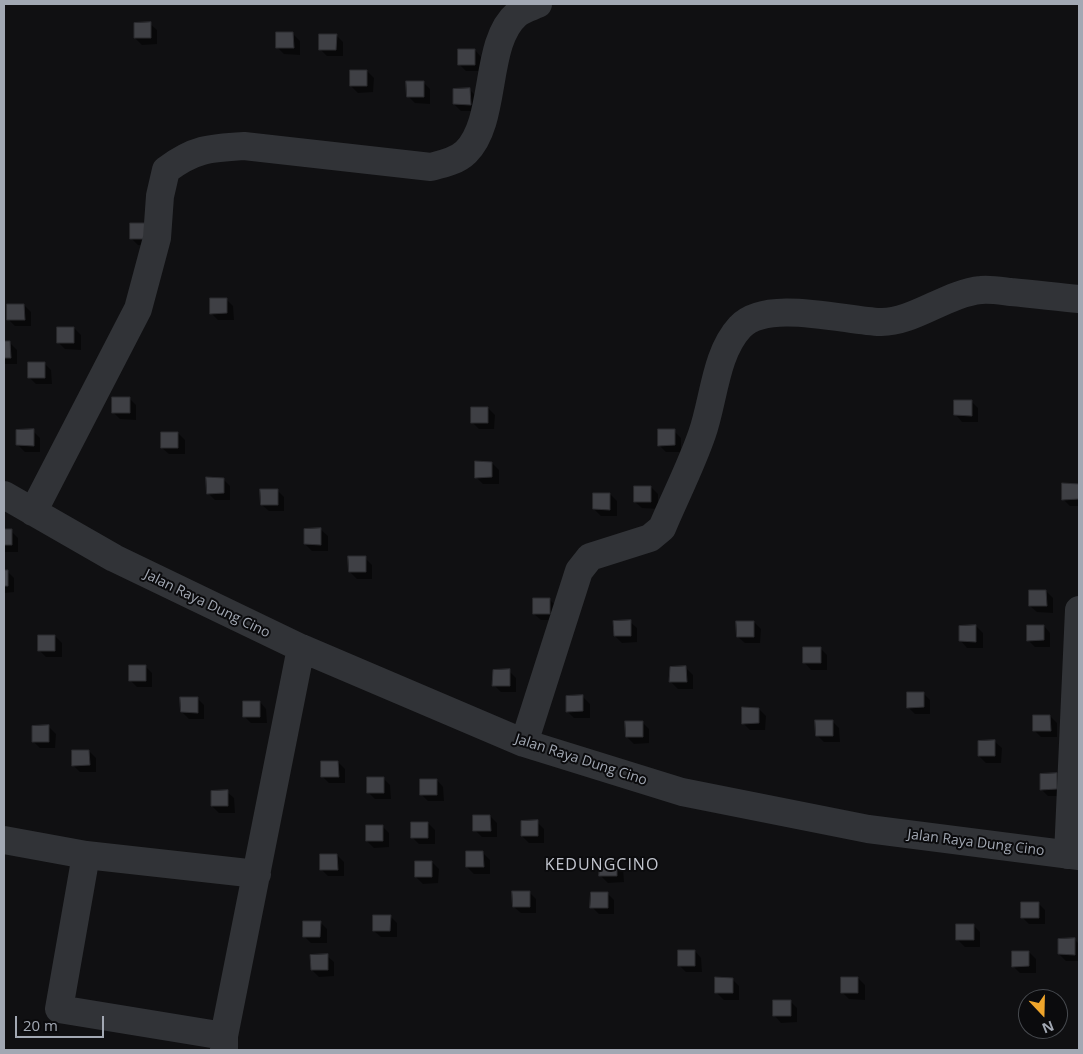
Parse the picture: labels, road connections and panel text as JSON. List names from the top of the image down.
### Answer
{
  "streets": {
    "street": ["Jalan Raya Dung Cino"]
  },
  "districts": ["KEDUNGCINO"],
  "scale_bar": "20 m",
  "north": "bottom"
}
